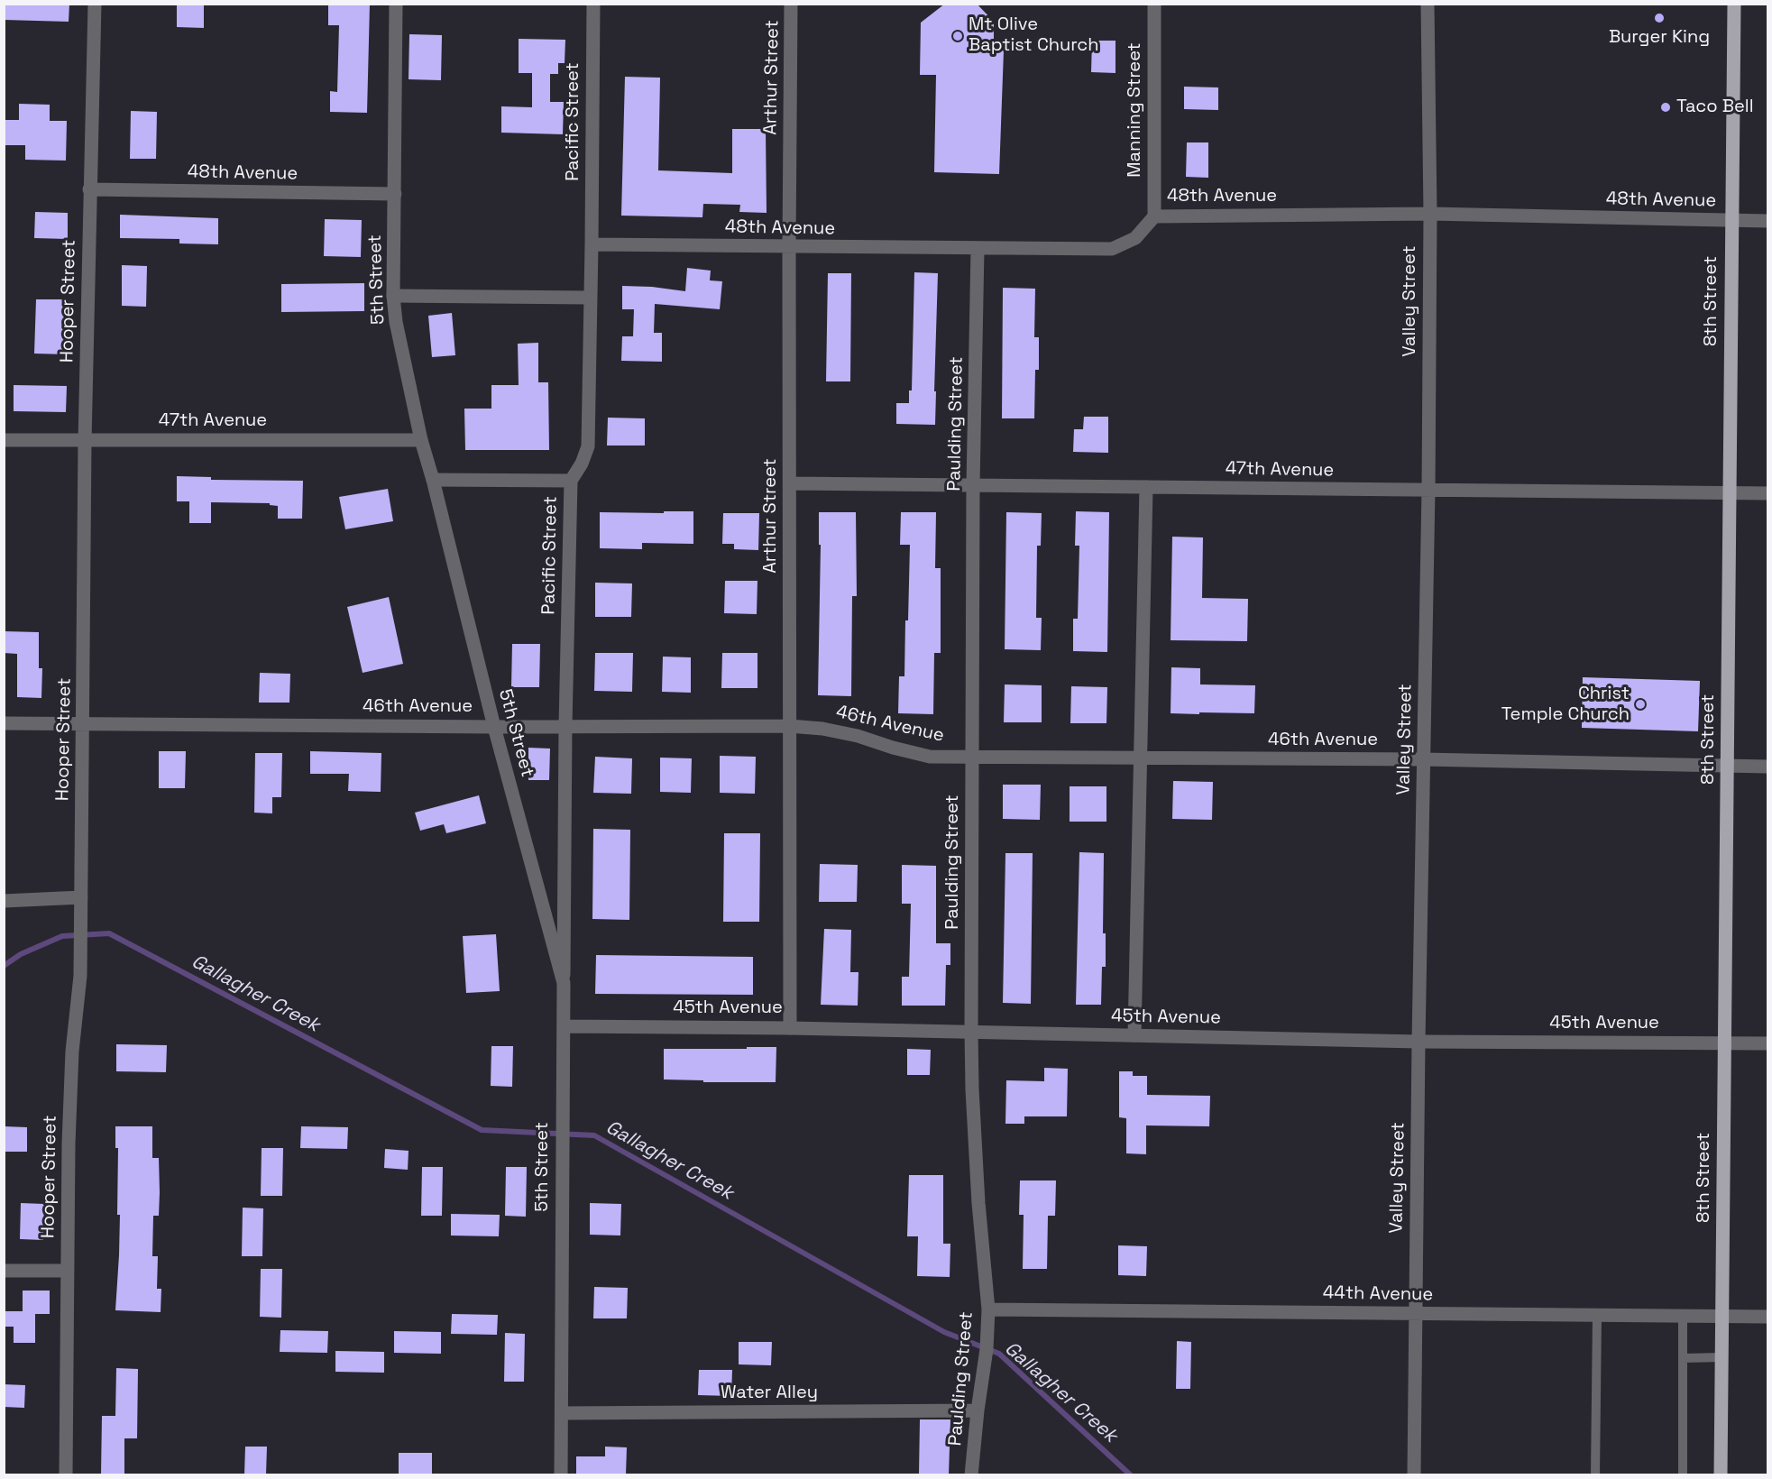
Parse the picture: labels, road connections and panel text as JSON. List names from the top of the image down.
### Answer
{
  "streets": {
    "main road": ["8th Street"],
    "street": [
      "Arthur Street",
      "Manning Street",
      "Pacific Street",
      "48th Avenue",
      "5th Street",
      "Hooper Street",
      "Valley Street",
      "47th Avenue",
      "Paulding Street",
      "46th Avenue",
      "45th Avenue",
      "44th Avenue",
      "Water Alley"
    ]
  },
  "crossings": [
    ["Arthur Street", "48th Avenue"],
    ["Arthur Street", "47th Avenue"],
    ["Arthur Street", "46th Avenue"],
    ["Arthur Street", "45th Avenue"],
    ["Manning Street", "48th Avenue"],
    ["Pacific Street", "48th Avenue"],
    ["Pacific Street", "5th Street"],
    ["Pacific Street", "46th Avenue"],
    ["48th Avenue", "5th Street"],
    ["48th Avenue", "Hooper Street"],
    ["48th Avenue", "Valley Street"],
    ["48th Avenue", "8th Street"],
    ["48th Avenue", "Paulding Street"],
    ["5th Street", "47th Avenue"],
    ["5th Street", "46th Avenue"],
    ["5th Street", "45th Avenue"],
    ["5th Street", "Water Alley"],
    ["Hooper Street", "47th Avenue"],
    ["Hooper Street", "46th Avenue"],
    ["Valley Street", "47th Avenue"],
    ["Valley Street", "46th Avenue"],
    ["Valley Street", "45th Avenue"],
    ["Valley Street", "44th Avenue"],
    ["8th Street", "47th Avenue"],
    ["8th Street", "46th Avenue"],
    ["8th Street", "45th Avenue"],
    ["8th Street", "44th Avenue"],
    ["47th Avenue", "Paulding Street"],
    ["Paulding Street", "46th Avenue"],
    ["Paulding Street", "45th Avenue"],
    ["Paulding Street", "44th Avenue"],
    ["Paulding Street", "Water Alley"]
  ],
  "water": ["Gallagher Creek"],
  "places": [
    "Burger King",
    "Mt Olive Baptist Church",
    "Taco Bell",
    "Christ Temple Church"
  ]
}
